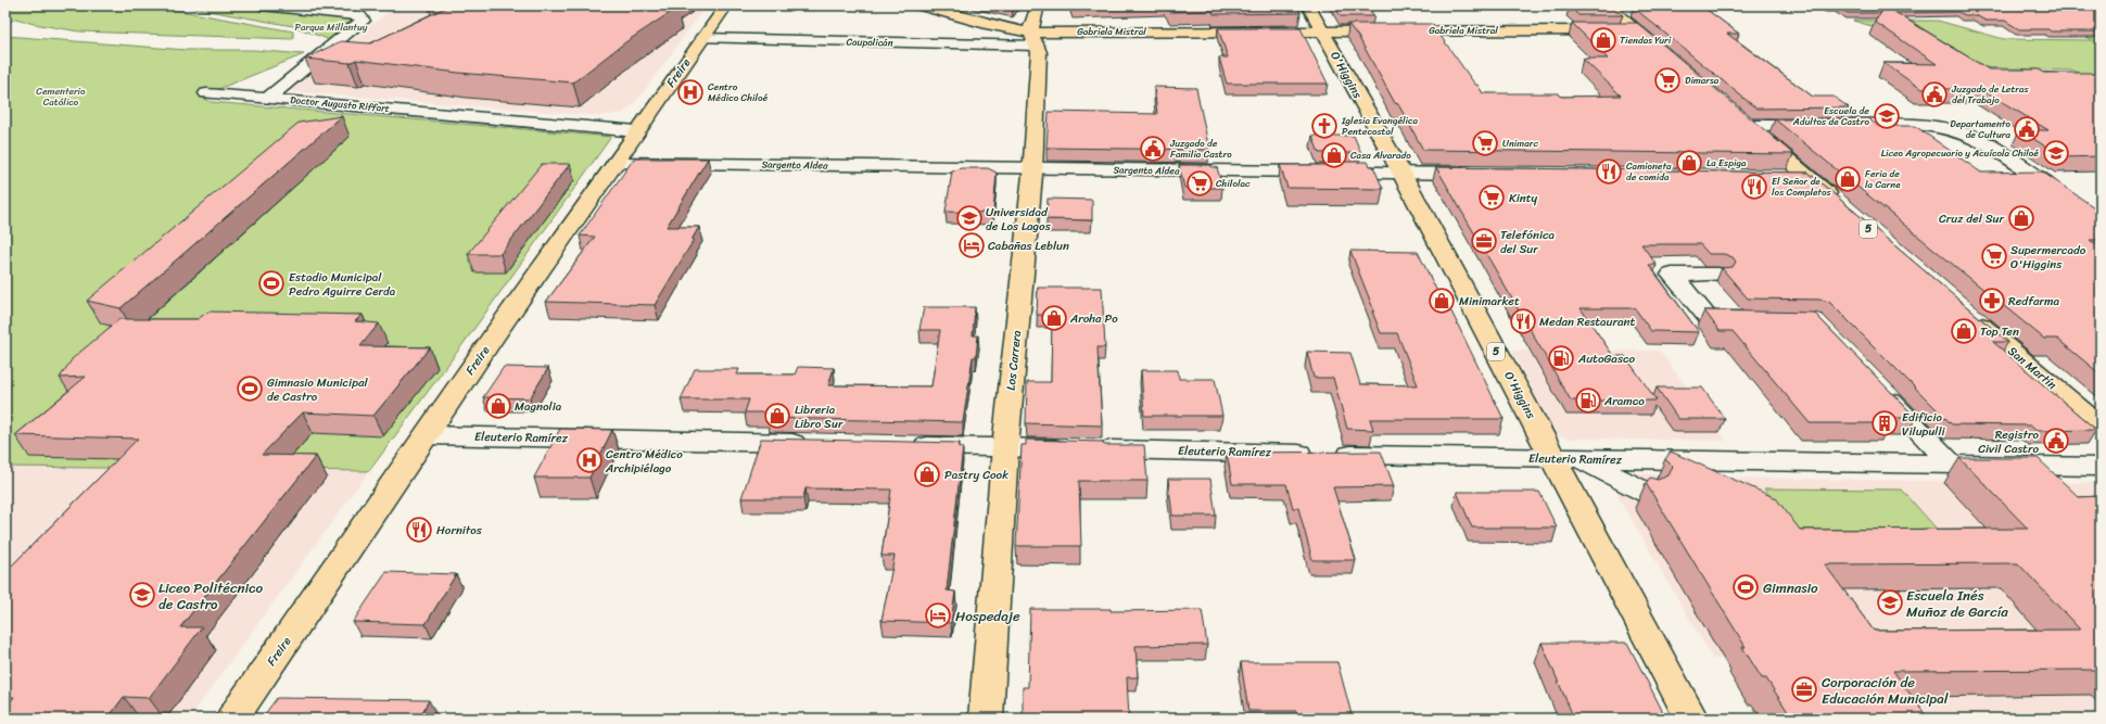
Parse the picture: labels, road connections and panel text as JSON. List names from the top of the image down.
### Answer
{
  "streets": {
    "main road": [
      "Gabriela Mistral",
      "Freire",
      "O'Higgins",
      "5",
      "Los Carrera",
      "San Martín"
    ],
    "street": [
      "Caupolicán",
      "Doctor Augusto Riffart",
      "Sargento Aldea",
      "Eleuterio Ramírez"
    ]
  },
  "crossings": [
    ["Gabriela Mistral", "Caupolicán"],
    ["Gabriela Mistral", "O'Higgins"],
    ["Gabriela Mistral", "Los Carrera"],
    ["Caupolicán", "Freire"],
    ["Caupolicán", "Los Carrera"],
    ["Freire", "Doctor Augusto Riffart"],
    ["Freire", "Sargento Aldea"],
    ["Freire", "Eleuterio Ramírez"],
    ["O'Higgins", "Sargento Aldea"],
    ["O'Higgins", "Eleuterio Ramírez"],
    ["Sargento Aldea", "Los Carrera"],
    ["Los Carrera", "Eleuterio Ramírez"]
  ],
  "parks": ["Parque Millantuy", "Cementerio Católico"],
  "places": {
    "shop": [
      "Tiendas Yuri",
      "Casa Alvarado",
      "La Espiga",
      "Feria de la Carne",
      "Cruz del Sur",
      "Minimarket",
      "Aroha Po",
      "Top Ten",
      "Magnolia",
      "Libreria Libro Sur",
      "Pastry Cook"
    ],
    "supermarket": [
      "Dimarsa",
      "Unimarc",
      "Chilolac",
      "Kinty",
      "Supermercado O'Higgins"
    ],
    "hospital": ["Centro Médico Chiloé", "Centro Médico Archipiélago"],
    "public building": [
      "Juzgado de Letras del Trabajo",
      "Departamento de Cultura",
      "Juzgado de Familia Castro",
      "Registro Civil Castro"
    ],
    "school or university": [
      "Escuela de Adultos de Castro",
      "Liceo Agropecuario y Acuícola Chiloé",
      "Universidad de Los Lagos",
      "Liceo Politécnico de Castro",
      "Escuela Inés Muñoz de García"
    ],
    "church": ["Iglesia Evangélica Pentecostal"],
    "restaurant": [
      "Camioneta de comida",
      "El Señor de los Completos",
      "Medan Restaurant",
      "Hornitos"
    ],
    "office": ["Telefónica del Sur", "Corporación de Educación Municipal"],
    "hotel": ["Cabañas Leblun", "Hospedaje"],
    "sports": ["Estadio Municipal Pedro Aguirre Cerda", "Gimnasio Municipal de Castro", "Gimnasio"],
    "pharmacy": ["Redfarma"],
    "fuel station": ["AutoGasco", "Aramco"],
    "building": ["Edificio Vilupulli"]
  }
}
